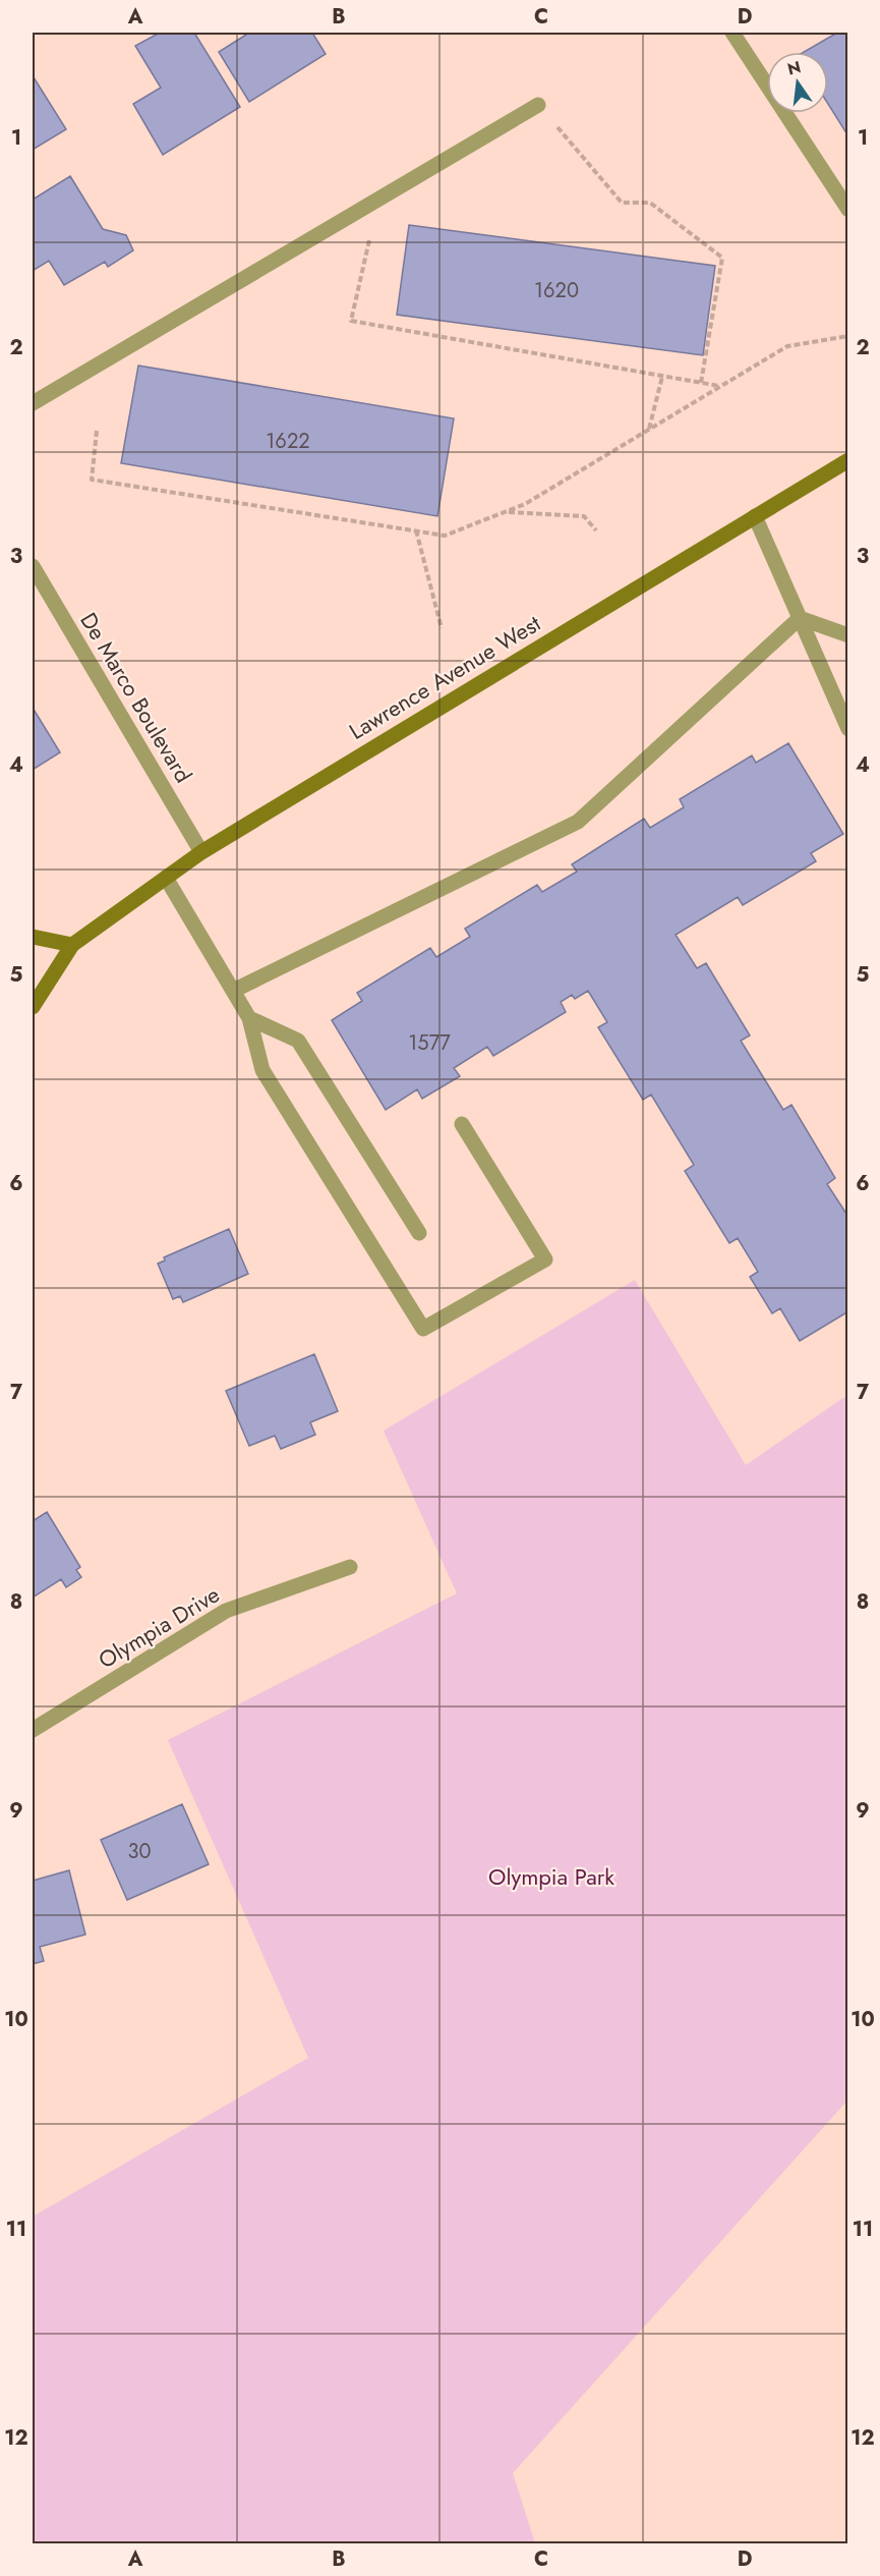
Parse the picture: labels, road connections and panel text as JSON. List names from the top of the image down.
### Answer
{
  "streets": {
    "main road": ["Lawrence Avenue West"],
    "street": ["De Marco Boulevard", "Olympia Drive"]
  },
  "crossings": [
    ["Lawrence Avenue West", "De Marco Boulevard"]
  ],
  "parks": ["Olympia Park"],
  "house_numbers": [
    "1620",
    "1622",
    "1577",
    "30"
  ],
  "north": "top",
  "grid": {
    "columns": [
      "A",
      "B",
      "C",
      "D"
    ],
    "rows": [
      "1",
      "2",
      "3",
      "4",
      "5",
      "6",
      "7",
      "8",
      "9",
      "10",
      "11",
      "12"
    ]
  }
}
